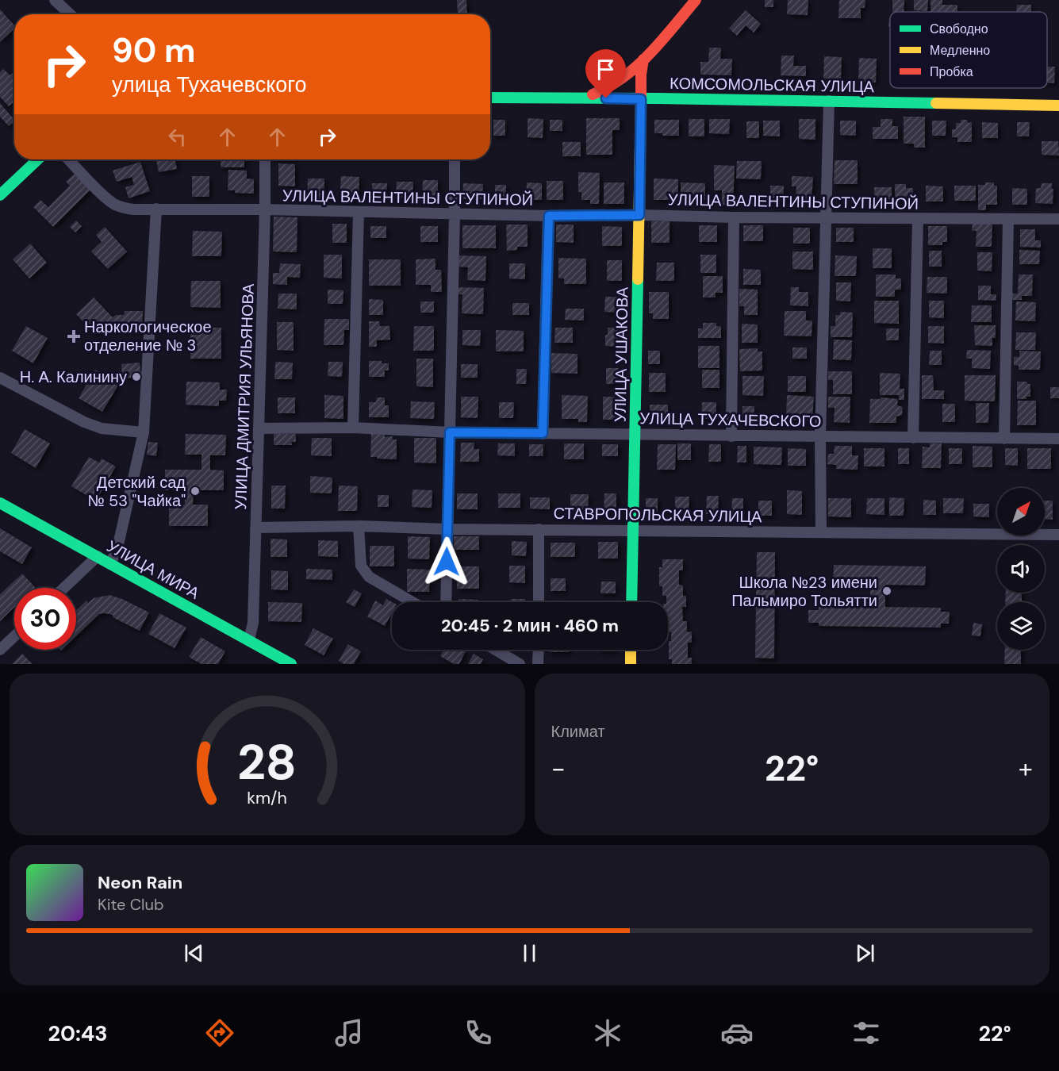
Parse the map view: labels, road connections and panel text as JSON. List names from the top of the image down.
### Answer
{
  "streets": {
    "main road": ["КОМСОМОЛЬСКАЯ УЛИЦА", "УЛИЦА УШАКОВА", "УЛИЦА МИРА"],
    "street": [
      "УЛИЦА ВАЛЕНТИНЫ СТУПИНОЙ",
      "УЛИЦА ДМИТРИЯ УЛЬЯНОВА",
      "УЛИЦА ТУХАЧЕВСКОГО",
      "СТАВРОПОЛЬСКАЯ УЛИЦА"
    ]
  },
  "crossings": [
    ["КОМСОМОЛЬСКАЯ УЛИЦА", "УЛИЦА УШАКОВА"],
    ["УЛИЦА ВАЛЕНТИНЫ СТУПИНОЙ", "УЛИЦА УШАКОВА"],
    ["УЛИЦА ВАЛЕНТИНЫ СТУПИНОЙ", "УЛИЦА ДМИТРИЯ УЛЬЯНОВА"],
    ["УЛИЦА УШАКОВА", "УЛИЦА ТУХАЧЕВСКОГО"],
    ["УЛИЦА УШАКОВА", "СТАВРОПОЛЬСКАЯ УЛИЦА"],
    ["УЛИЦА ДМИТРИЯ УЛЬЯНОВА", "УЛИЦА ТУХАЧЕВСКОГО"],
    ["УЛИЦА ДМИТРИЯ УЛЬЯНОВА", "СТАВРОПОЛЬСКАЯ УЛИЦА"],
    ["УЛИЦА ДМИТРИЯ УЛЬЯНОВА", "УЛИЦА МИРА"]
  ],
  "places": {
    "health": ["Наркологическое отделение № 3"],
    "other": ["Н. А. Калинину", "Детский сад № 53 \"Чайка\"", "Школа №23 имени Пальмиро Тольятти"]
  },
  "legend": ["Свободно", "Медленно", "Пробка"],
  "north": "top right",
  "page": {
    "turn": ["90 m", "улица Тухачевского"],
    "limit": "30",
    "trip": "20:45 · 2 мин · 460 m",
    "tile": "Климат",
    "heat": ["−", "22°", "+"],
    "song": ["Neon Rain", "Kite Club"],
    "tabs": ["20:43", "22°"],
    "gauge": ["28", "km/h"]
  }
}
